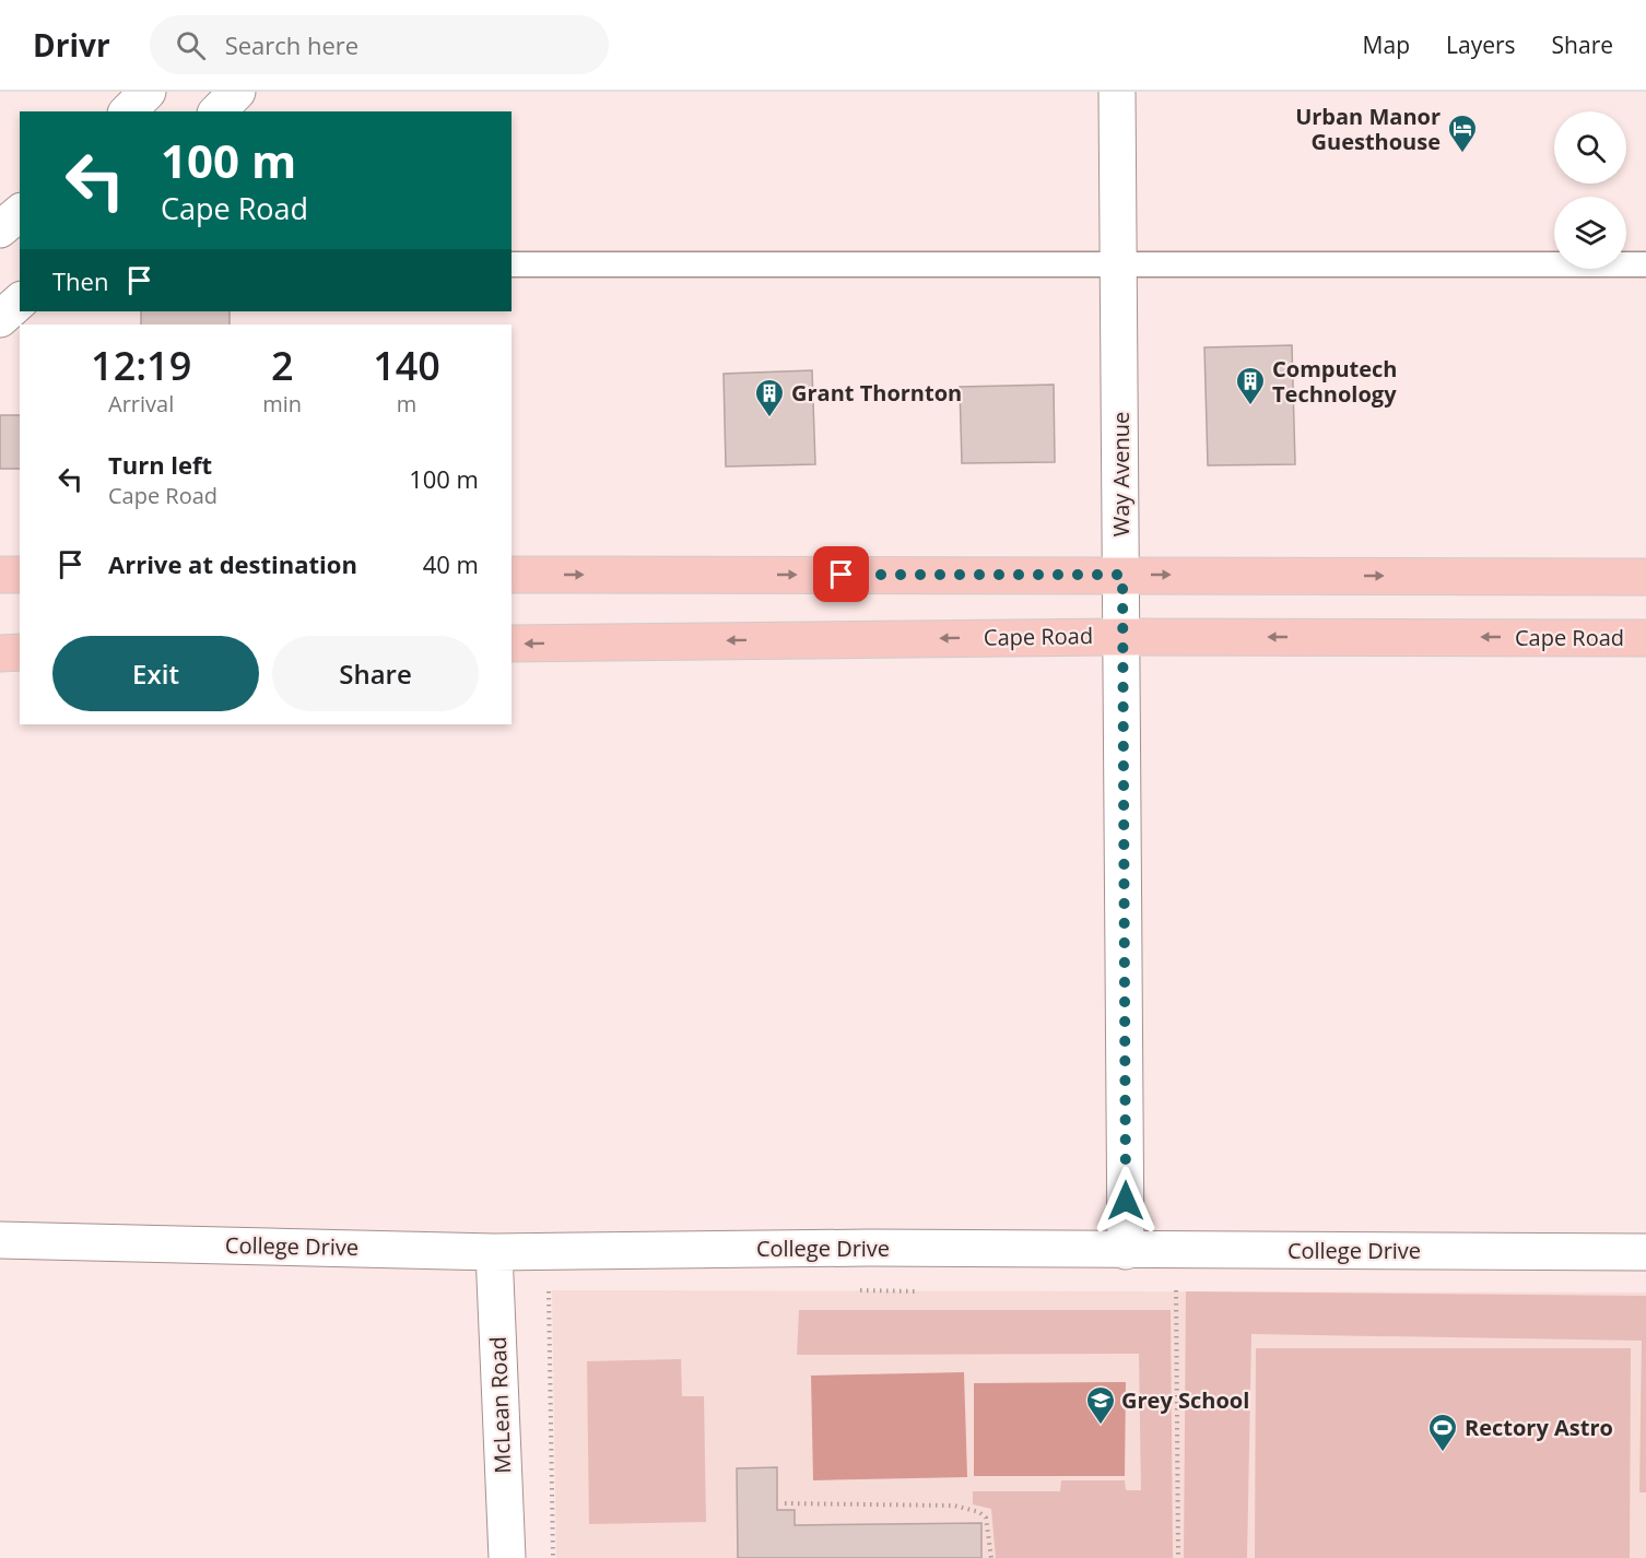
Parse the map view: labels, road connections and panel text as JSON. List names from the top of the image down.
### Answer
{
  "streets": {
    "main road": ["Cape Road"],
    "street": ["Way Avenue", "College Drive", "McLean Road"]
  },
  "crossings": [
    ["Way Avenue", "Cape Road"],
    ["Way Avenue", "College Drive"],
    ["College Drive", "McLean Road"]
  ],
  "places": {
    "hotel": ["Urban Manor Guesthouse"],
    "building": ["Computech Technology", "Grant Thornton"],
    "school or university": ["Grey School"],
    "sports": ["Rectory Astro"]
  },
  "page": {
    "header": "Drivr",
    "search": "Search here",
    "nav": ["Map", "Layers", "Share"],
    "turn": ["100 m", "Cape Road"],
    "then": "Then",
    "eta": [
      "12:19",
      "Arrival",
      "2",
      "min",
      "140",
      "m"
    ],
    "list": [
      {
        "name": "Turn left",
        "note": "Cape Road",
        "value": "100 m"
      },
      {
        "name": "Arrive at destination",
        "value": "40 m"
      }
    ],
    "buttons": ["Exit", "Share"]
  }
}
